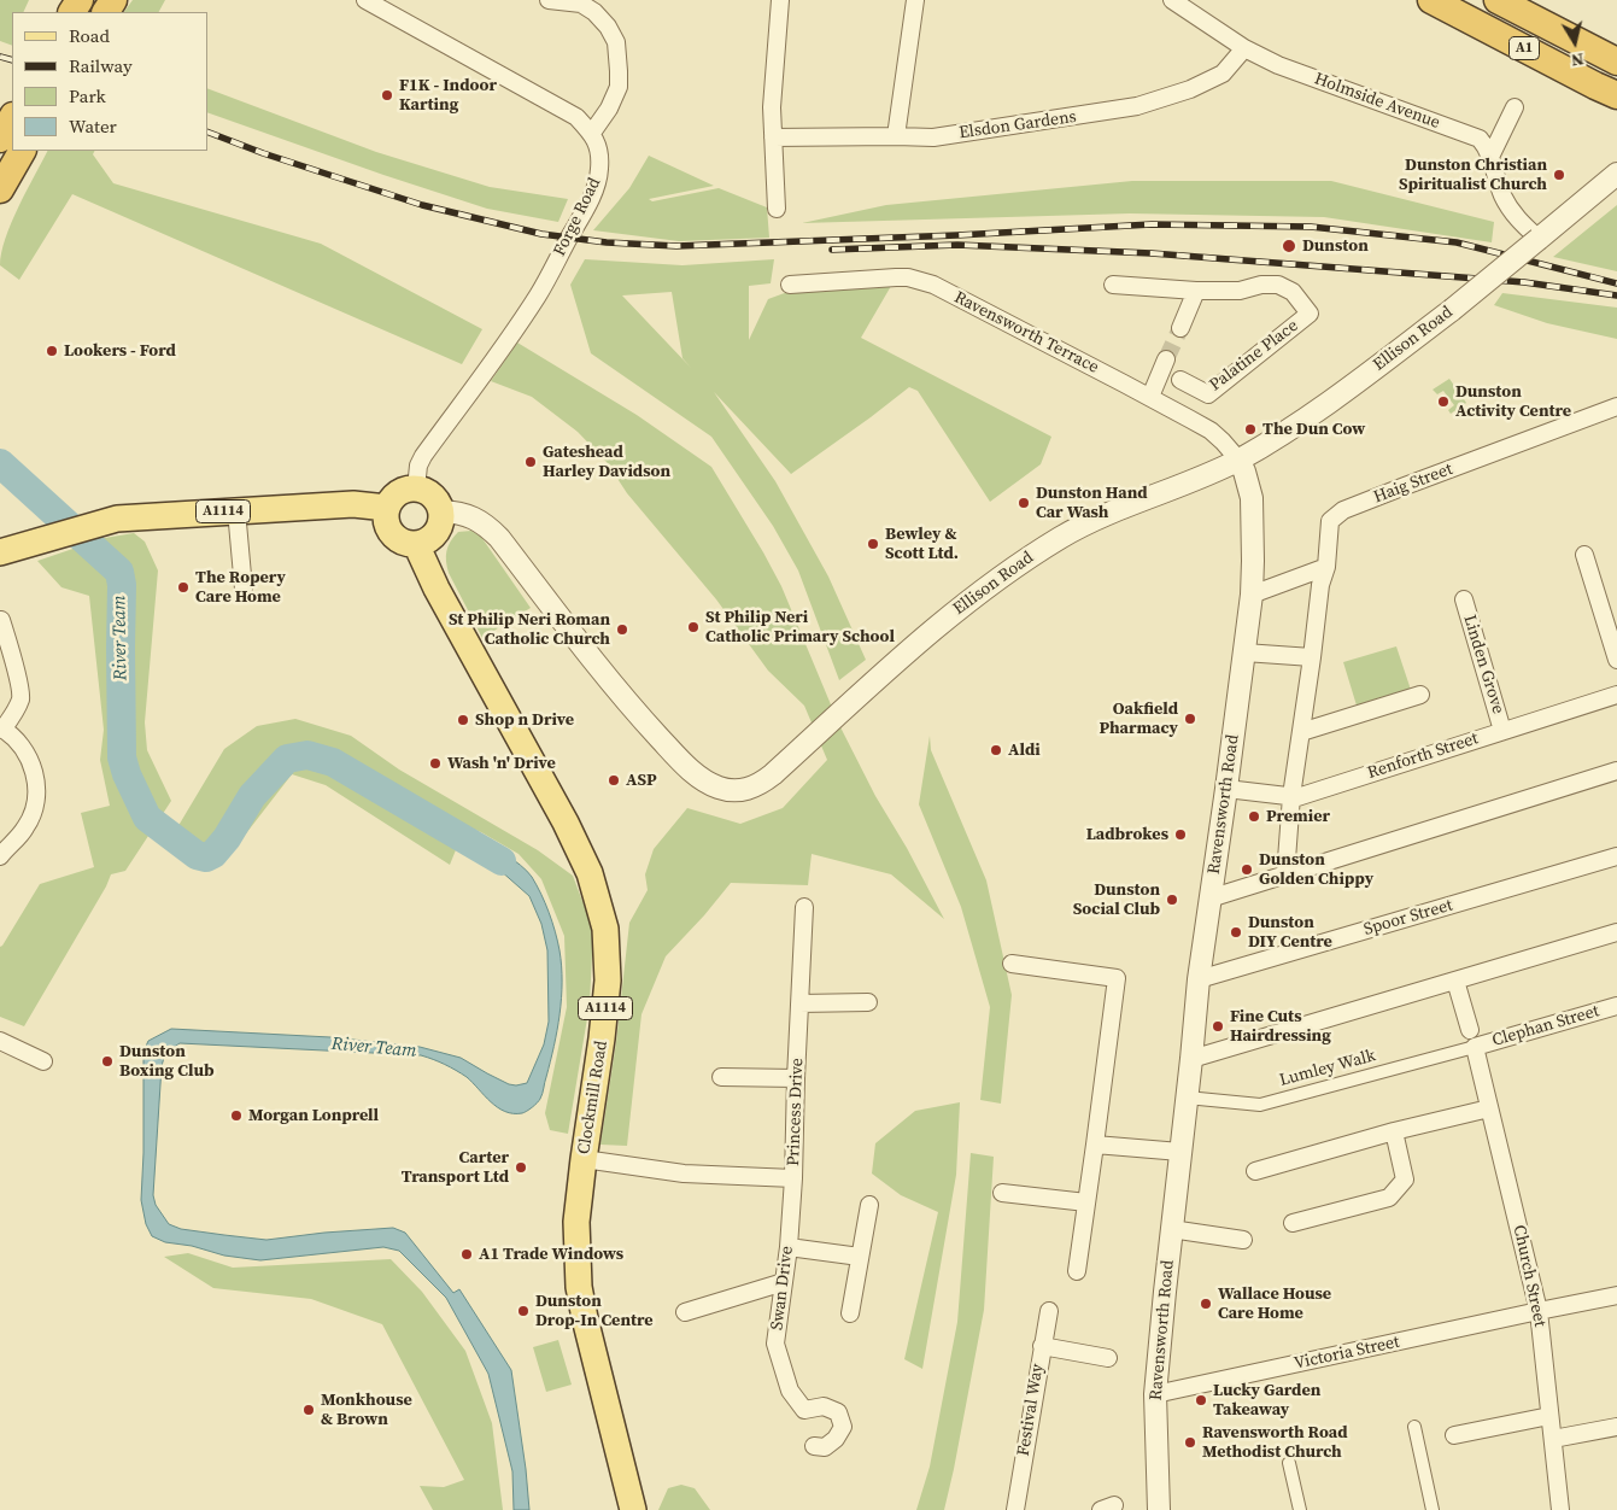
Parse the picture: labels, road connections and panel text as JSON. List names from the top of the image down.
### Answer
{
  "streets": {
    "highway": ["A1"],
    "main road": ["A1114", "Clockmill Road"],
    "street": [
      "Holmside Avenue",
      "Elsdon Gardens",
      "Forge Road",
      "Ravensworth Terrace",
      "Ellison Road",
      "Palatine Place",
      "Haig Street",
      "Linden Grove",
      "Renforth Street",
      "Ravensworth Road",
      "Spoor Street",
      "Clephan Street",
      "Lumley Walk",
      "Princess Drive",
      "Church Street",
      "Swan Drive",
      "Victoria Street",
      "Festival Way"
    ]
  },
  "crossings": [
    ["Holmside Avenue", "Elsdon Gardens"],
    ["Holmside Avenue", "Ellison Road"],
    ["Forge Road", "Ellison Road"],
    ["Forge Road", "A1114"],
    ["Forge Road", "Clockmill Road"],
    ["Ravensworth Terrace", "Ellison Road"],
    ["Ravensworth Terrace", "Ravensworth Road"],
    ["Ellison Road", "A1114"],
    ["Ellison Road", "Ravensworth Road"],
    ["Ellison Road", "Clockmill Road"],
    ["Haig Street", "Renforth Street"],
    ["A1114", "Clockmill Road"],
    ["Linden Grove", "Renforth Street"],
    ["Renforth Street", "Ravensworth Road"],
    ["Ravensworth Road", "Spoor Street"],
    ["Ravensworth Road", "Lumley Walk"],
    ["Ravensworth Road", "Victoria Street"],
    ["Clephan Street", "Lumley Walk"],
    ["Clephan Street", "Church Street"],
    ["Lumley Walk", "Church Street"],
    ["Clockmill Road", "Princess Drive"],
    ["Princess Drive", "Swan Drive"],
    ["Church Street", "Victoria Street"]
  ],
  "water": ["River Team"],
  "places": [
    "F1K - Indoor Karting",
    "Dunston Christian Spiritualist Church",
    "Dunston",
    "Lookers - Ford",
    "Dunston Activity Centre",
    "The Dun Cow",
    "Gateshead Harley Davidson",
    "Dunston Hand Car Wash",
    "Bewley & Scott Ltd.",
    "The Ropery Care Home",
    "St Philip Neri Catholic Primary School",
    "St Philip Neri Roman Catholic Church",
    "Oakfield Pharmacy",
    "Shop n Drive",
    "Aldi",
    "Wash 'n' Drive",
    "ASP",
    "Premier",
    "Ladbrokes",
    "Dunston Golden Chippy",
    "Dunston Social Club",
    "Dunston DIY Centre",
    "Fine Cuts Hairdressing",
    "Dunston Boxing Club",
    "Morgan Lonprell",
    "Carter Transport Ltd",
    "A1 Trade Windows",
    "Wallace House Care Home",
    "Dunston Drop-In Centre",
    "Lucky Garden Takeaway",
    "Monkhouse & Brown",
    "Ravensworth Road Methodist Church"
  ],
  "legend": [
    "Road",
    "Railway",
    "Park",
    "Water"
  ],
  "north": "bottom"
}
